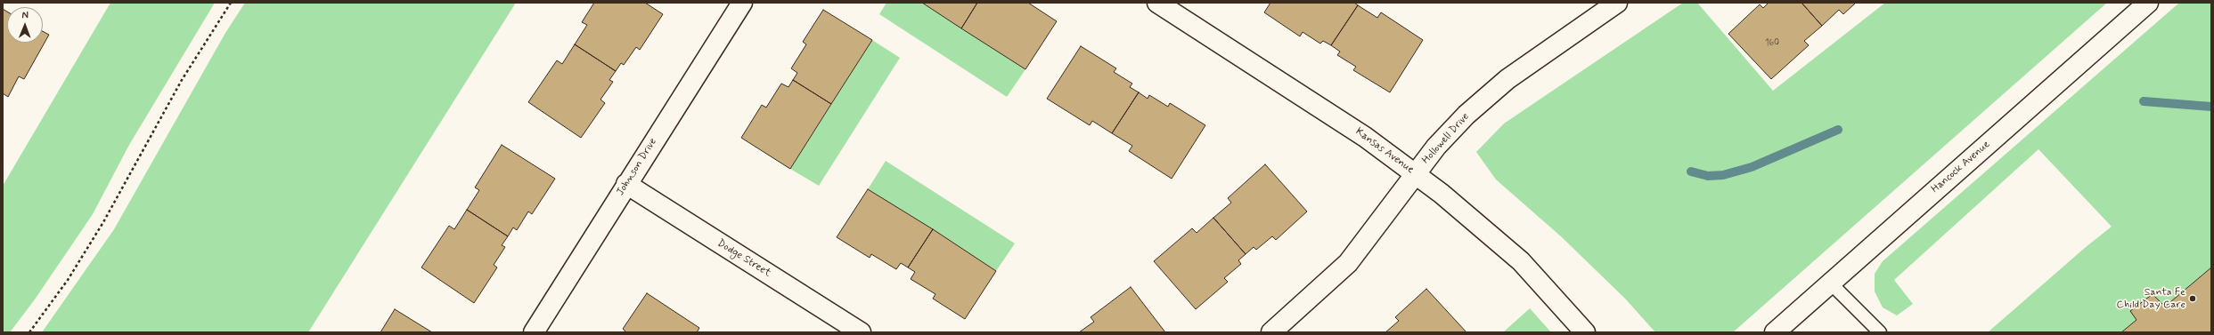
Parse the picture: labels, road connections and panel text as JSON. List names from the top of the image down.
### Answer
{
  "streets": {
    "street": [
      "Hollowell Drive",
      "Kansas Avenue",
      "Johnson Drive",
      "Hancock Avenue",
      "Dodge Street"
    ]
  },
  "crossings": [
    ["Hollowell Drive", "Kansas Avenue"],
    ["Johnson Drive", "Dodge Street"]
  ],
  "places": ["Santa Fe Child Day Care"],
  "house_numbers": ["160"],
  "north": "top"
}
